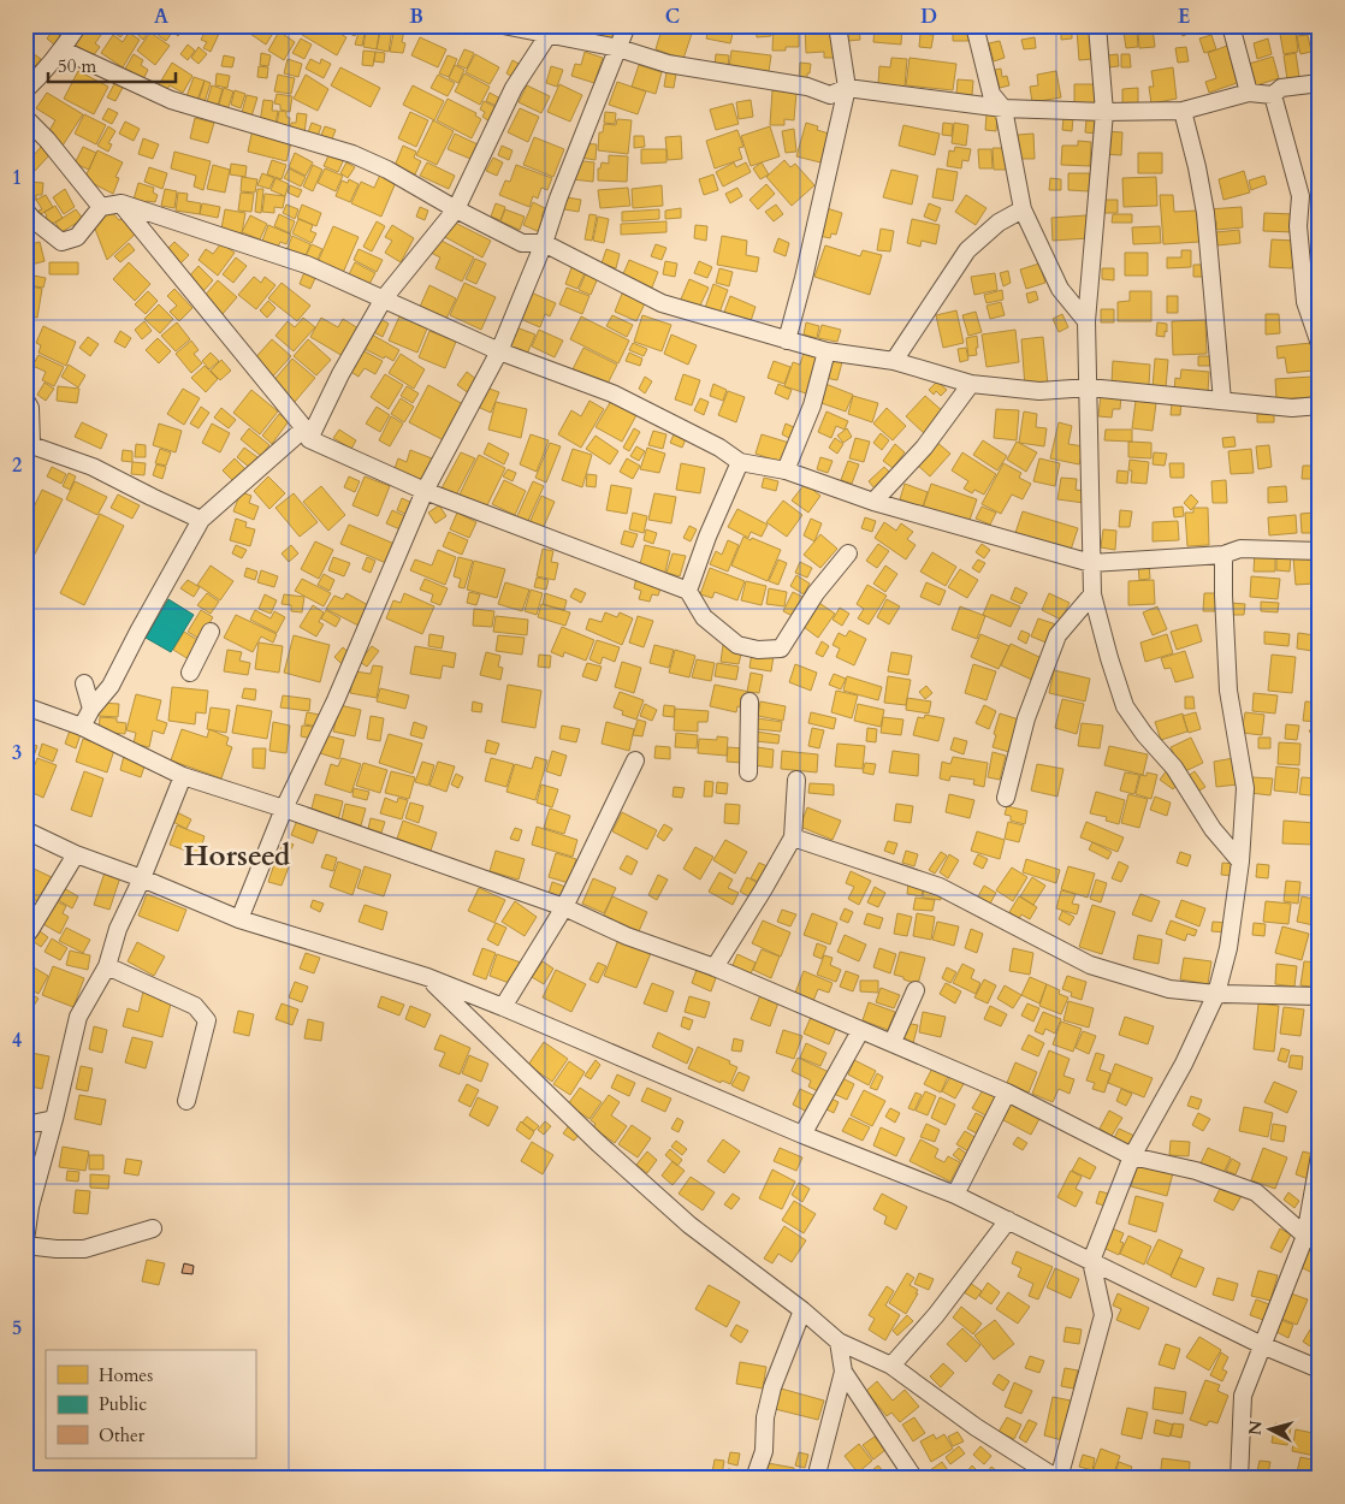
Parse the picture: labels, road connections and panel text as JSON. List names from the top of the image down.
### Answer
{
  "districts": ["Horseed"],
  "legend": ["Homes", "Public", "Other"],
  "scale_bar": "50 m",
  "north": "left",
  "grid": {
    "columns": [
      "A",
      "B",
      "C",
      "D",
      "E"
    ],
    "rows": [
      "1",
      "2",
      "3",
      "4",
      "5"
    ]
  }
}
